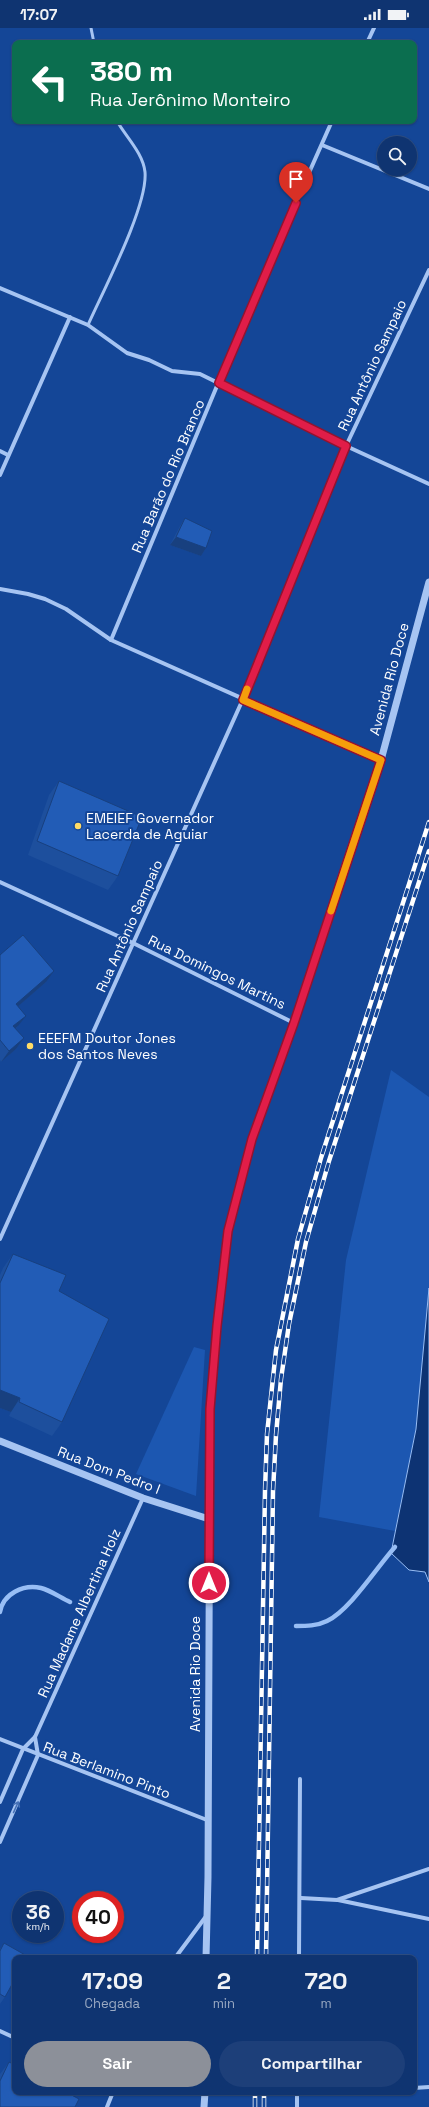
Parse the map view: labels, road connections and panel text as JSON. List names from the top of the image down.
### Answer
{
  "streets": {
    "street": [
      "Rua Antônio Sampaio",
      "Rua Barão do Rio Branco",
      "Avenida Rio Doce",
      "Rua Domingos Martins",
      "Rua Dom Pedro I",
      "Rua Madame Albertina Holz",
      "Rua Berlamino Pinto"
    ]
  },
  "crossings": [
    ["Rua Antônio Sampaio", "Rua Domingos Martins"],
    ["Avenida Rio Doce", "Rua Domingos Martins"],
    ["Avenida Rio Doce", "Rua Dom Pedro I"],
    ["Avenida Rio Doce", "Rua Berlamino Pinto"],
    ["Rua Dom Pedro I", "Rua Madame Albertina Holz"],
    ["Rua Madame Albertina Holz", "Rua Berlamino Pinto"]
  ],
  "places": ["EMEIEF Governador Lacerda de Aguiar", "EEEFM Doutor Jones dos Santos Neves"],
  "page": {
    "status": "17:07",
    "turn": ["380 m", "Rua Jerônimo Monteiro"],
    "speed": "36 km/h",
    "limit": "40",
    "eta": [
      "17:09",
      "Chegada",
      "2",
      "min",
      "720",
      "m"
    ],
    "buttons": ["Sair", "Compartilhar"]
  }
}
